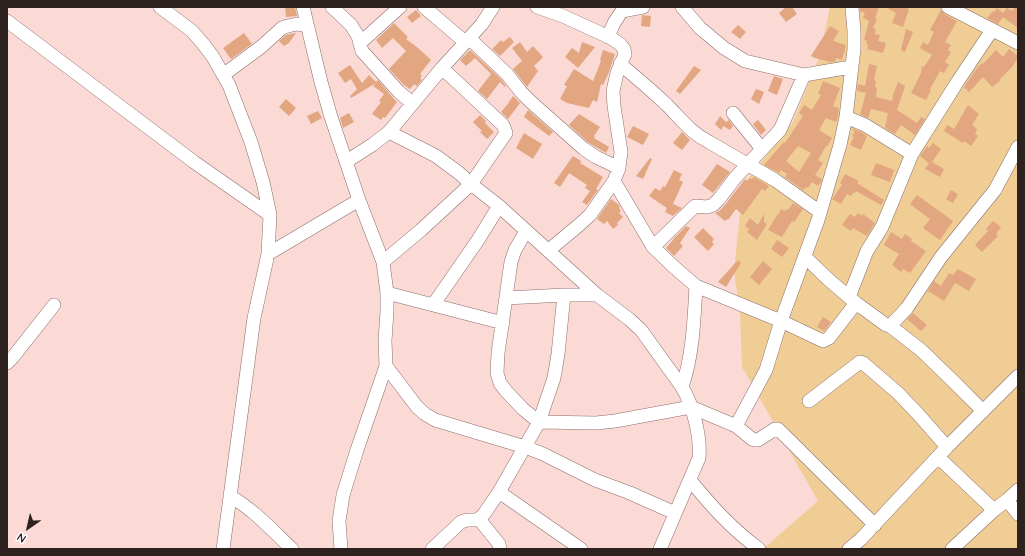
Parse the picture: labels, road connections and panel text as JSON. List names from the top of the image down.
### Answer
{
  "north": "bottom left"
}
